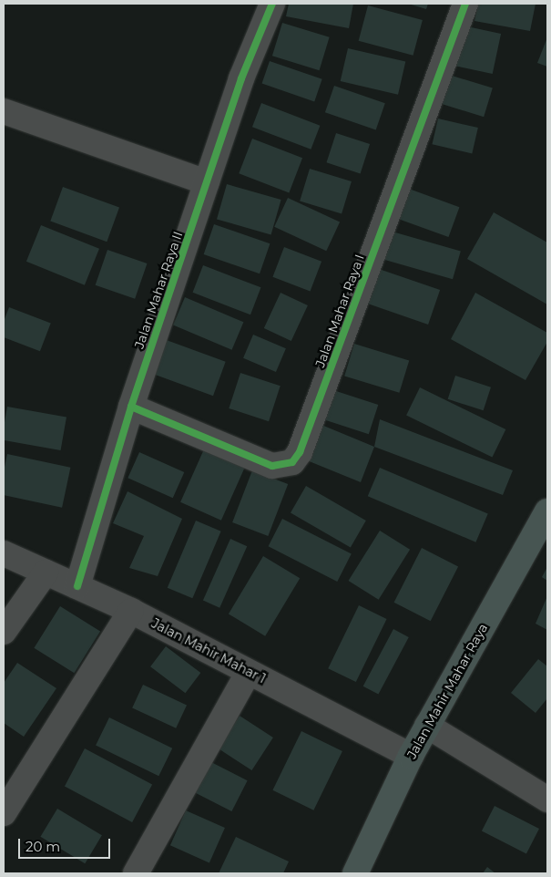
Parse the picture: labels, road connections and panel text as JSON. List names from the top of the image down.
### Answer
{
  "streets": {
    "main road": ["Jalan Mahir Mahar Raya"],
    "street": ["Jalan Mahar Raya II", "Jalan Mahar Raya I", "Jalan Mahir Mahar 1"]
  },
  "crossings": [
    ["Jalan Mahar Raya II", "Jalan Mahar Raya I"],
    ["Jalan Mahar Raya II", "Jalan Mahir Mahar 1"],
    ["Jalan Mahir Mahar 1", "Jalan Mahir Mahar Raya"]
  ],
  "scale_bar": "20 m"
}
